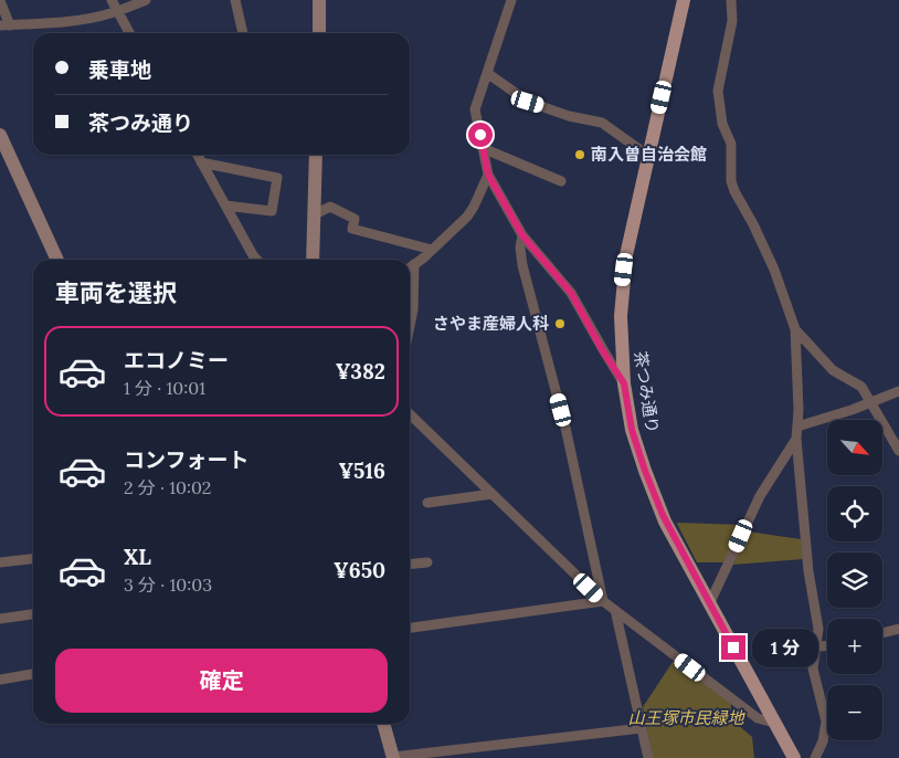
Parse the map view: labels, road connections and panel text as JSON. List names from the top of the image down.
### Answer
{
  "streets": {
    "main road": ["茶つみ通り"]
  },
  "parks": ["山王塚市民緑地"],
  "places": ["南入曽自治会館", "さやま産婦人科"],
  "north": "bottom right",
  "page": {
    "banner": ["乗車地", "茶つみ通り"],
    "heading": "車両を選択",
    "list": [
      {
        "name": "エコノミー",
        "note": "1 分 · 10:01",
        "value": "¥382"
      },
      {
        "name": "コンフォート",
        "note": "2 分 · 10:02",
        "value": "¥516"
      },
      {
        "name": "XL",
        "note": "3 分 · 10:03",
        "value": "¥650"
      }
    ],
    "map_buttons": ["+", "−"],
    "bubble": "1 分",
    "buttons": "確定"
  }
}
